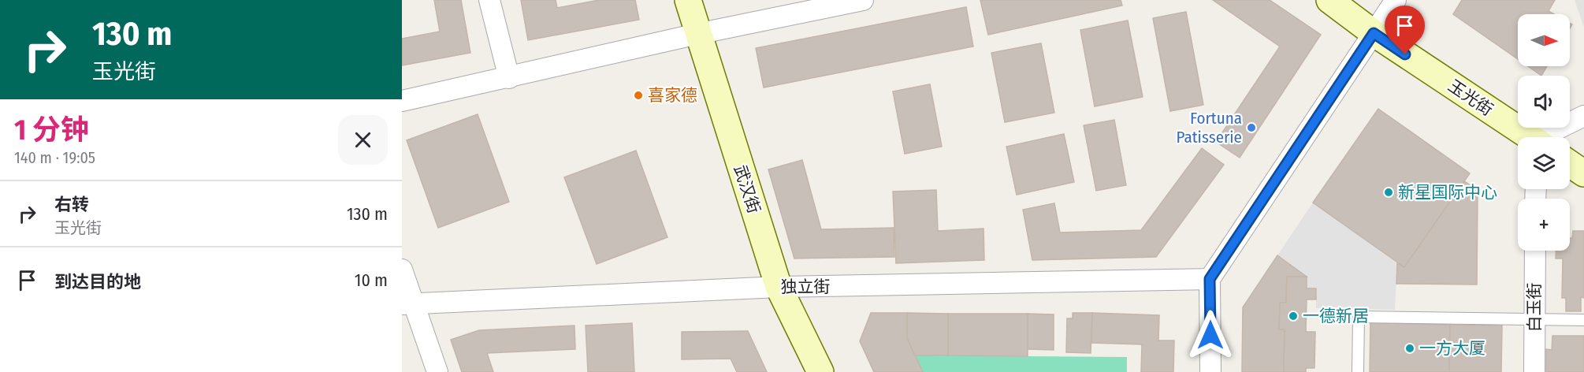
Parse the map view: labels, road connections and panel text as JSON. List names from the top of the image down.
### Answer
{
  "streets": {
    "main road": ["玉光街", "武汉街"],
    "street": ["独立街", "白玉街"]
  },
  "crossings": [
    ["武汉街", "独立街"]
  ],
  "places": [
    "喜家德",
    "Fortuna Patisserie",
    "新星国际中心",
    "一德新居",
    "一方大厦"
  ],
  "north": "right",
  "page": {
    "turn": ["130 m", "玉光街"],
    "map_buttons": "+",
    "heading": ["1 分钟", "140 m · 19:05"],
    "list": [
      {
        "name": "右转",
        "note": "玉光街",
        "value": "130 m"
      },
      {
        "name": "到达目的地",
        "value": "10 m"
      }
    ]
  }
}
